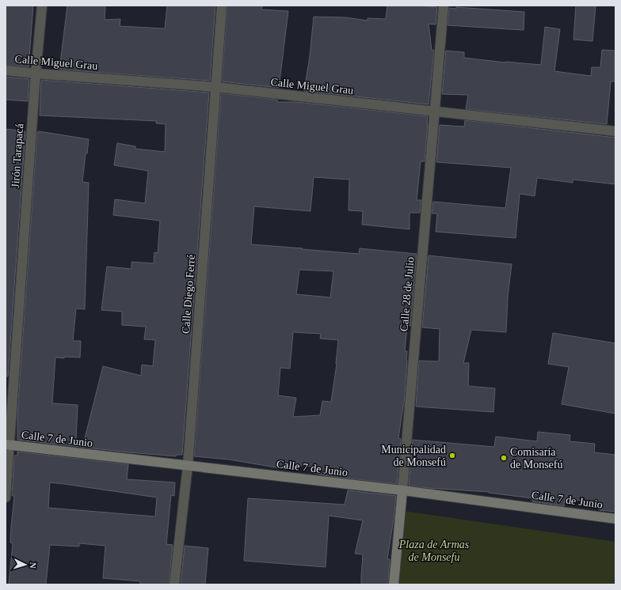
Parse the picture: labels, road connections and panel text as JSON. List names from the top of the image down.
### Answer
{
  "streets": {
    "street": [
      "Calle Miguel Grau",
      "Jirón Tarapacá",
      "Calle Diego Ferré",
      "Calle 28 de Julio",
      "Calle 7 de Junio"
    ]
  },
  "crossings": [
    ["Calle Miguel Grau", "Jirón Tarapacá"],
    ["Calle Miguel Grau", "Calle Diego Ferré"],
    ["Calle Miguel Grau", "Calle 28 de Julio"],
    ["Jirón Tarapacá", "Calle 7 de Junio"],
    ["Calle Diego Ferré", "Calle 7 de Junio"],
    ["Calle 28 de Julio", "Calle 7 de Junio"]
  ],
  "parks": ["Plaza de Armas de Monsefu"],
  "places": ["Municipalidad de Monsefú", "Comisaría de Monsefú"],
  "north": "right"
}
